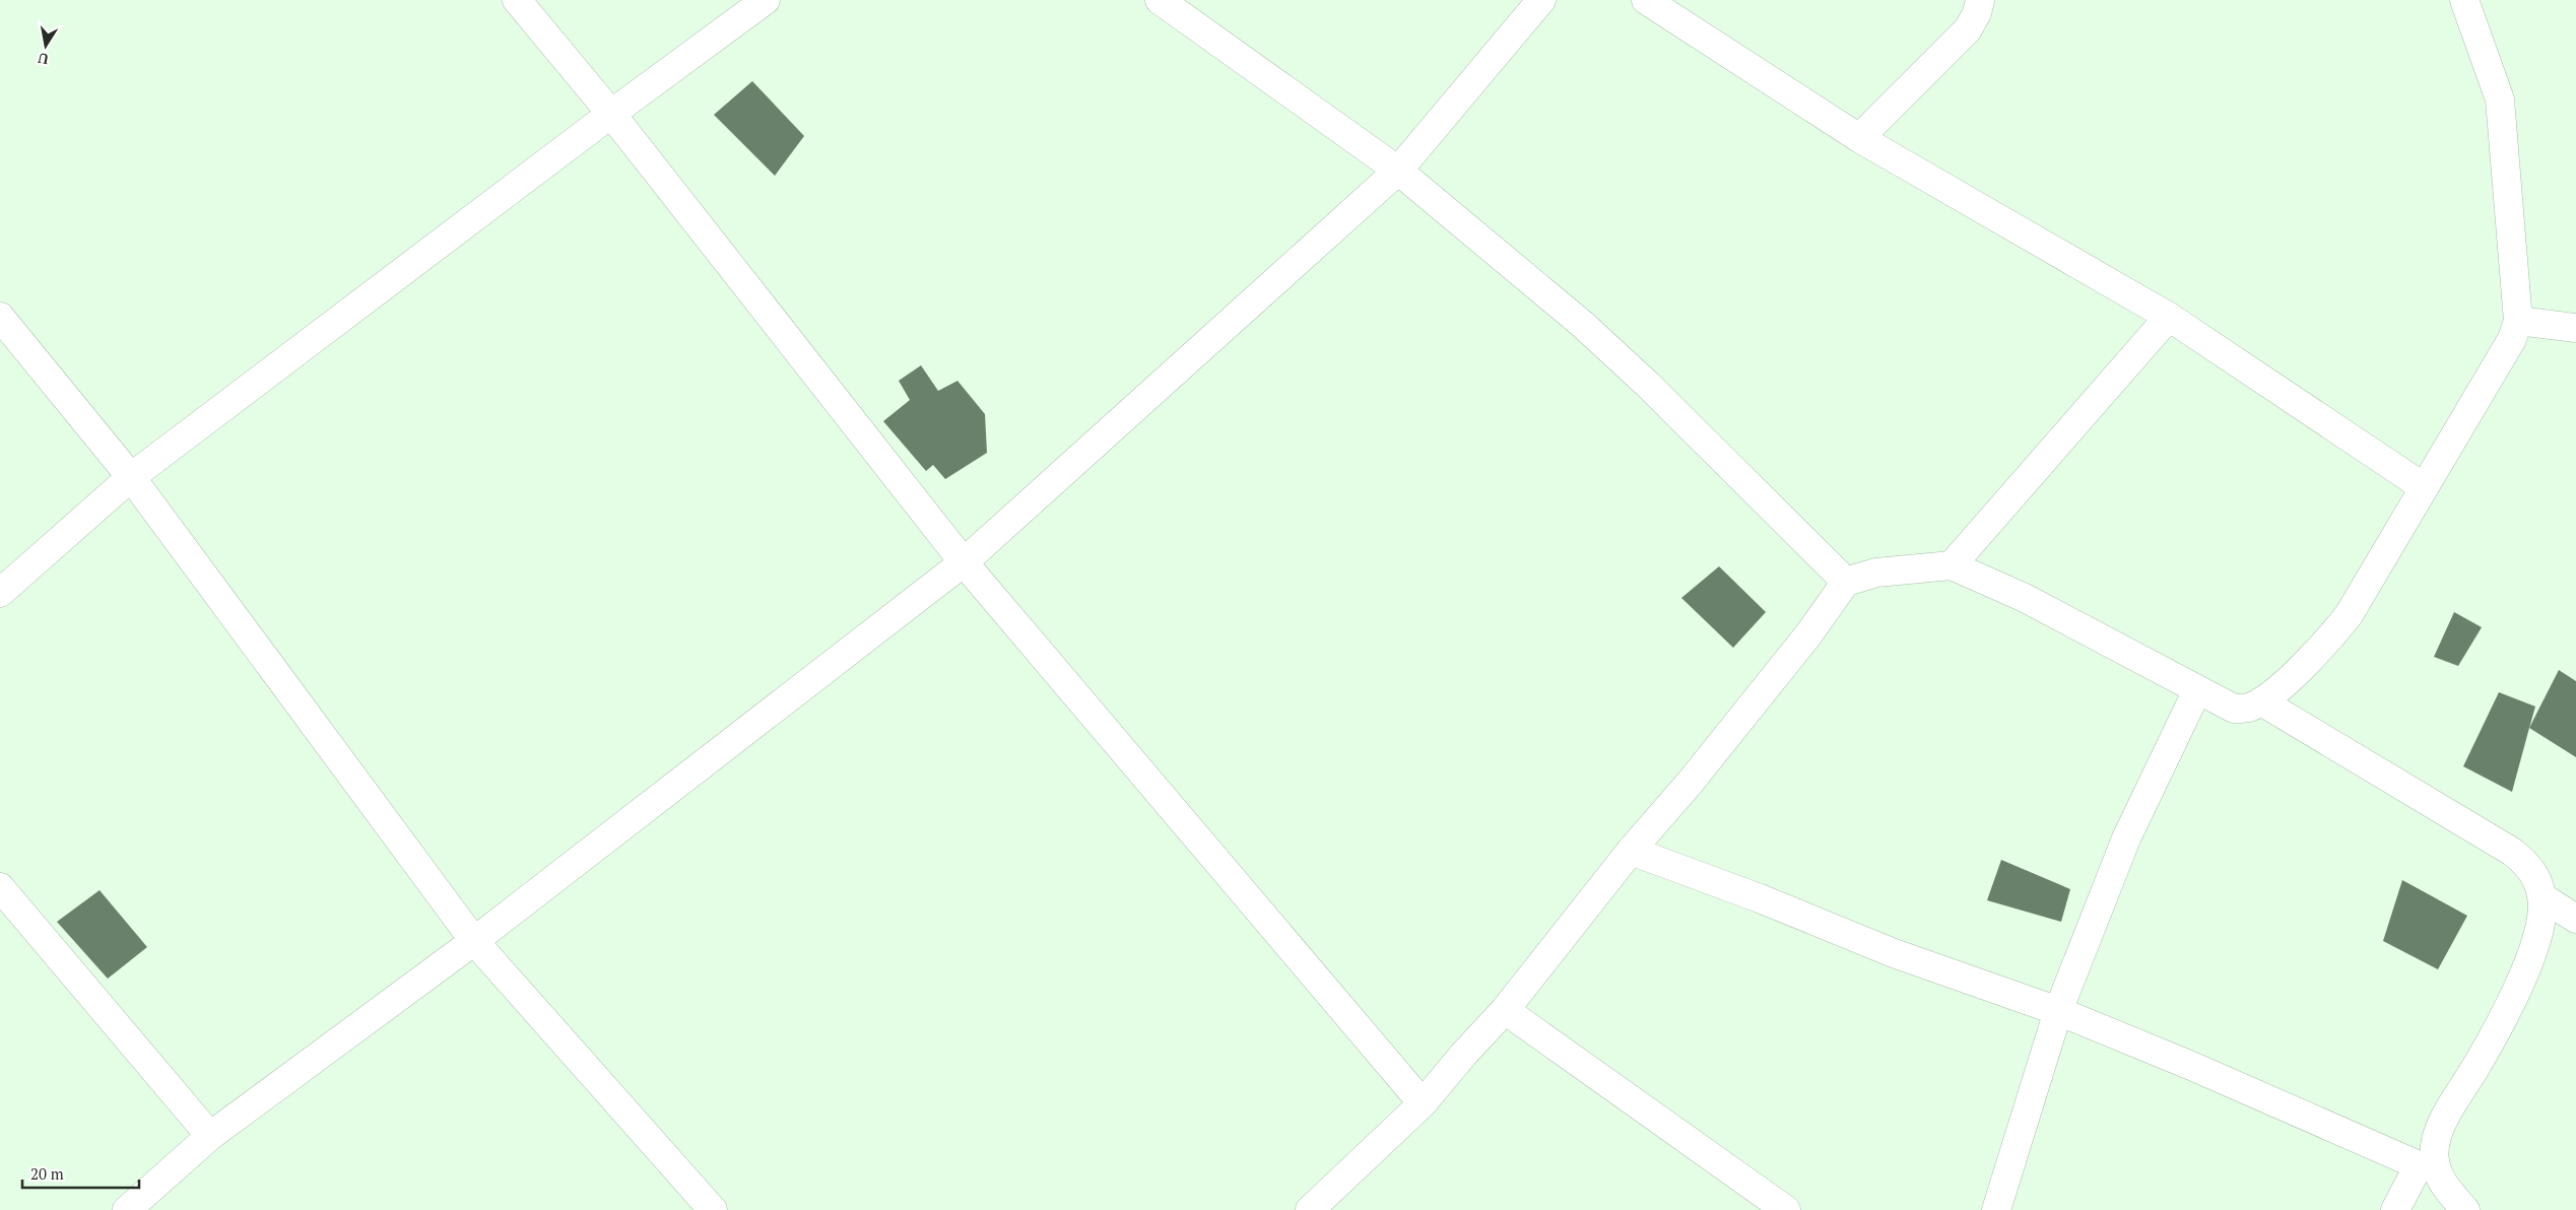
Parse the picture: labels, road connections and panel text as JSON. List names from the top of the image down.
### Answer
{
  "scale_bar": "20 m",
  "north": "bottom"
}
